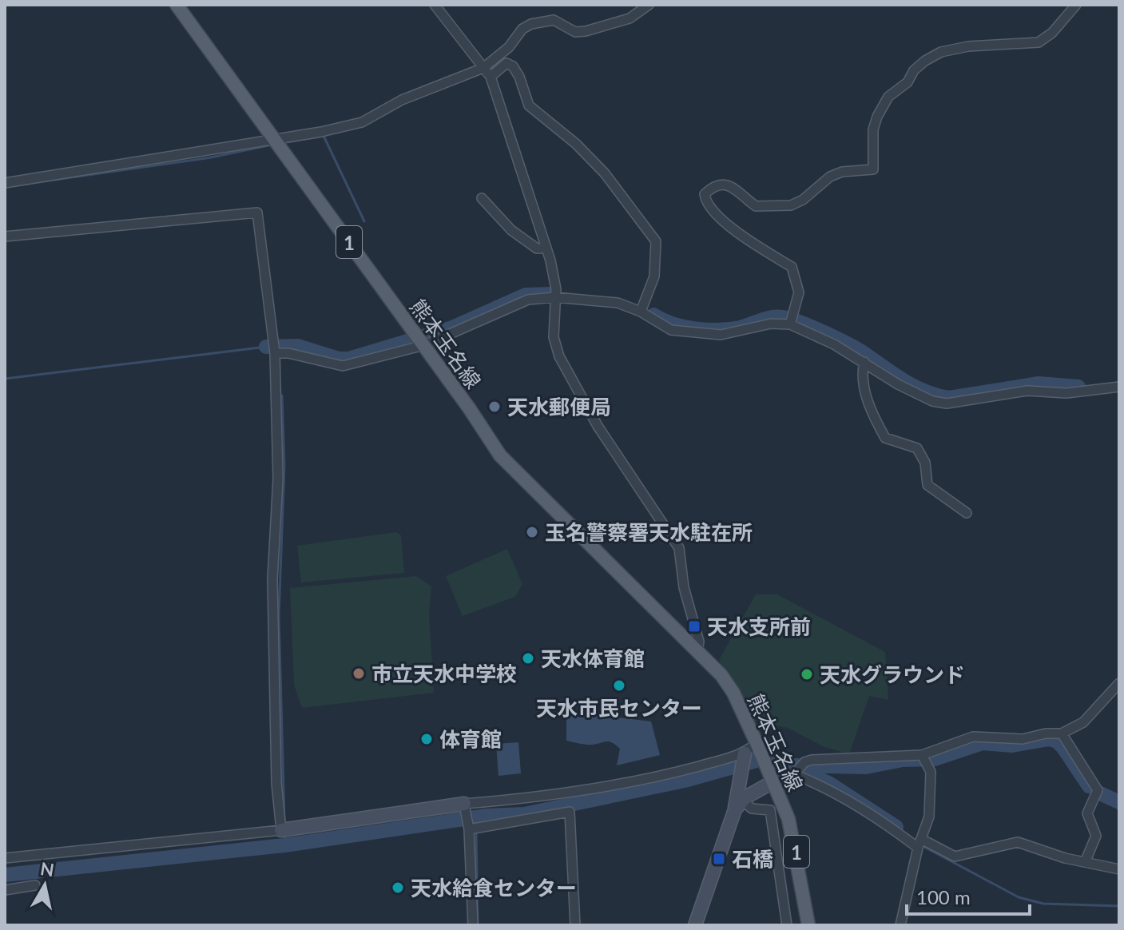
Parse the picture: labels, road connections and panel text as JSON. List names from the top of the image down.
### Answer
{
  "streets": {
    "main road": ["1", "熊本玉名線"]
  },
  "places": {
    "other": [
      "天水郵便局",
      "玉名警察署天水駐在所",
      "天水体育館",
      "市立天水中学校",
      "天水グラウンド",
      "天水市民センター",
      "体育館",
      "天水給食センター"
    ],
    "transit": ["天水支所前", "石橋"]
  },
  "scale_bar": "100 m",
  "north": "top"
}
